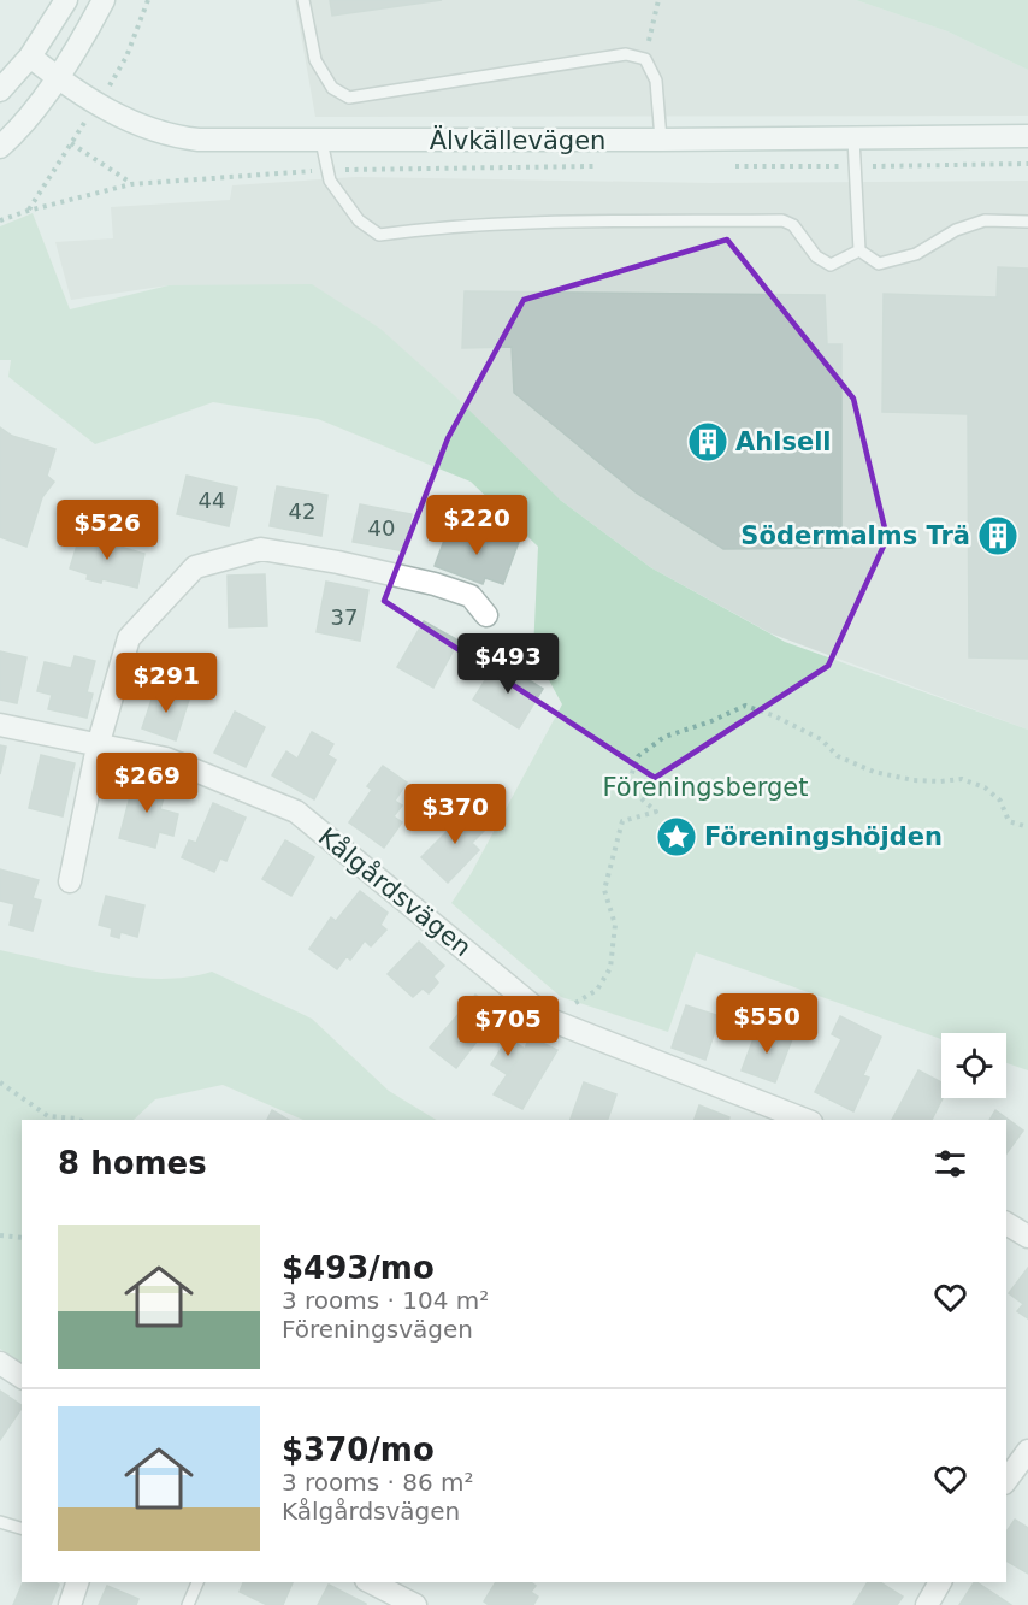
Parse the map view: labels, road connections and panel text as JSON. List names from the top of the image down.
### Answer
{
  "streets": {
    "street": ["Älvkällevägen", "Kålgårdsvägen"]
  },
  "parks": ["Föreningsberget"],
  "places": {
    "building": ["Ahlsell", "Södermalms Trä"],
    "place": ["Föreningshöjden"]
  },
  "house_numbers": [
    "44",
    "42",
    "40",
    "37"
  ],
  "page": {
    "price": [
      "$220",
      "$526",
      "$493",
      "$291",
      "$269",
      "$370",
      "$550",
      "$705"
    ],
    "heading": "8 homes",
    "list": [
      {
        "name": "$493/mo",
        "note": "3 rooms · 104 m² · Föreningsvägen"
      },
      {
        "name": "$370/mo",
        "note": "3 rooms · 86 m² · Kålgårdsvägen"
      }
    ]
  }
}
